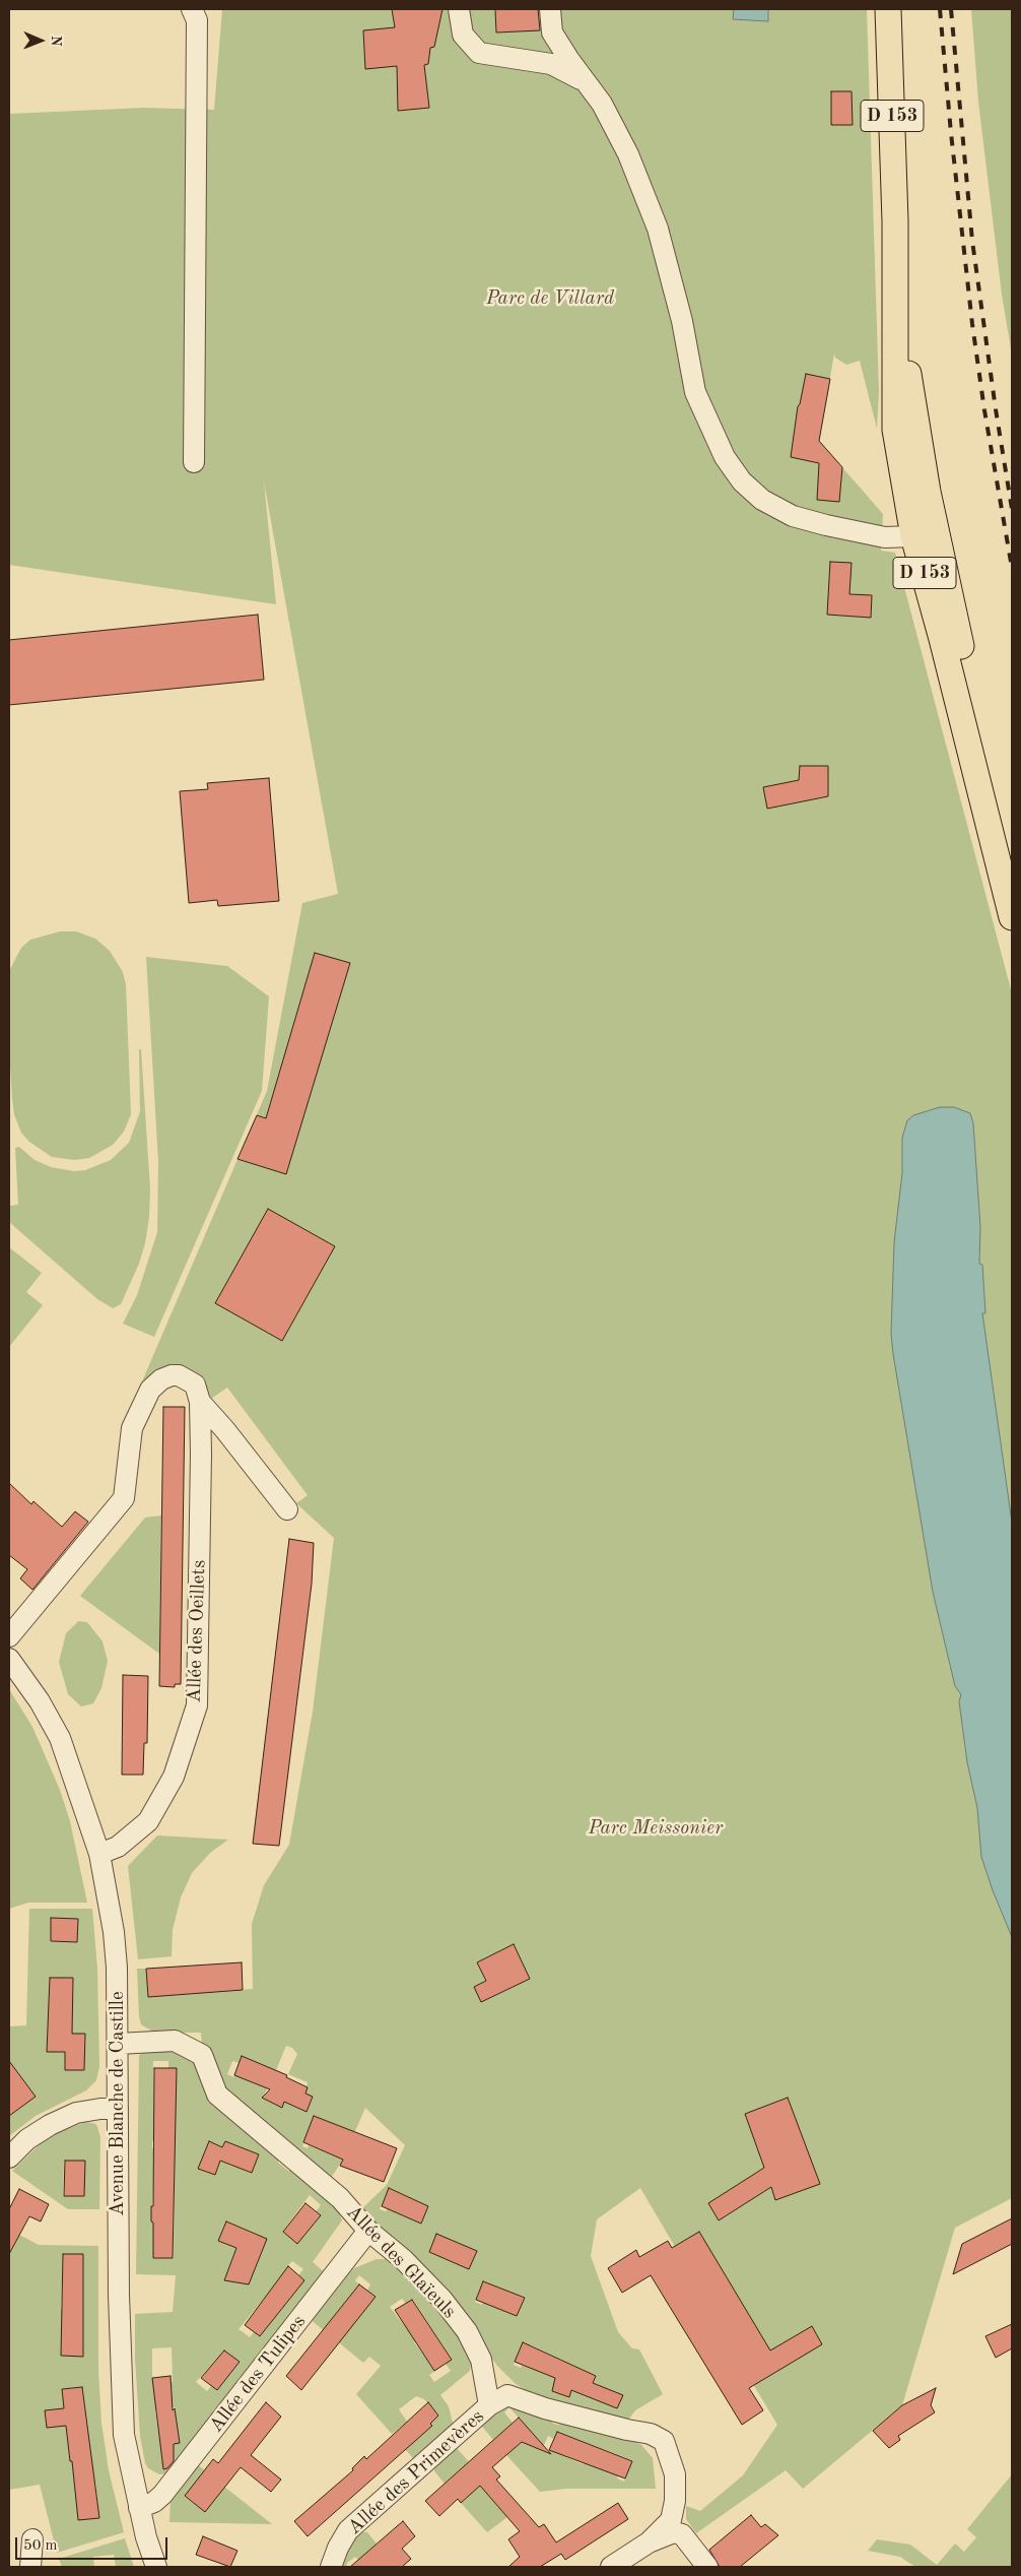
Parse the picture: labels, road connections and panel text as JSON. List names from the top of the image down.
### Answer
{
  "streets": {
    "main road": ["D 153"],
    "street": [
      "Allée des Oeillets",
      "Avenue Blanche de Castille",
      "Allée des Glaïeuls",
      "Allée des Tulipes",
      "Allée des Primevères"
    ]
  },
  "crossings": [
    ["Allée des Oeillets", "Avenue Blanche de Castille"],
    ["Avenue Blanche de Castille", "Allée des Glaïeuls"],
    ["Avenue Blanche de Castille", "Allée des Tulipes"],
    ["Allée des Glaïeuls", "Allée des Tulipes"],
    ["Allée des Glaïeuls", "Allée des Primevères"]
  ],
  "parks": ["Parc de Villard", "Parc Meissonier"],
  "scale_bar": "50 m",
  "north": "right"
}
